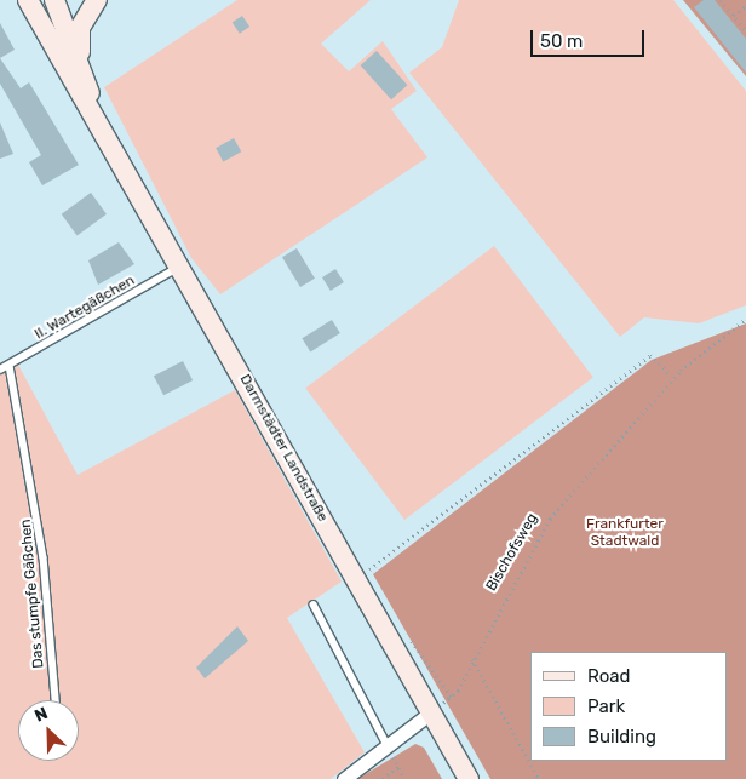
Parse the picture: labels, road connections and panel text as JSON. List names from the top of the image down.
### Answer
{
  "streets": {
    "main road": ["Darmstädter Landstraße"],
    "lane": ["II. Wartegäßchen", "Das stumpfe Gäßchen"],
    "path": ["Bischofsweg"]
  },
  "crossings": [
    ["II. Wartegäßchen", "Darmstädter Landstraße"],
    ["II. Wartegäßchen", "Das stumpfe Gäßchen"],
    ["Darmstädter Landstraße", "Bischofsweg"]
  ],
  "parks": ["Frankfurter Stadtwald"],
  "legend": ["Road", "Park", "Building"],
  "scale_bar": "50 m",
  "north": "top left"
}
